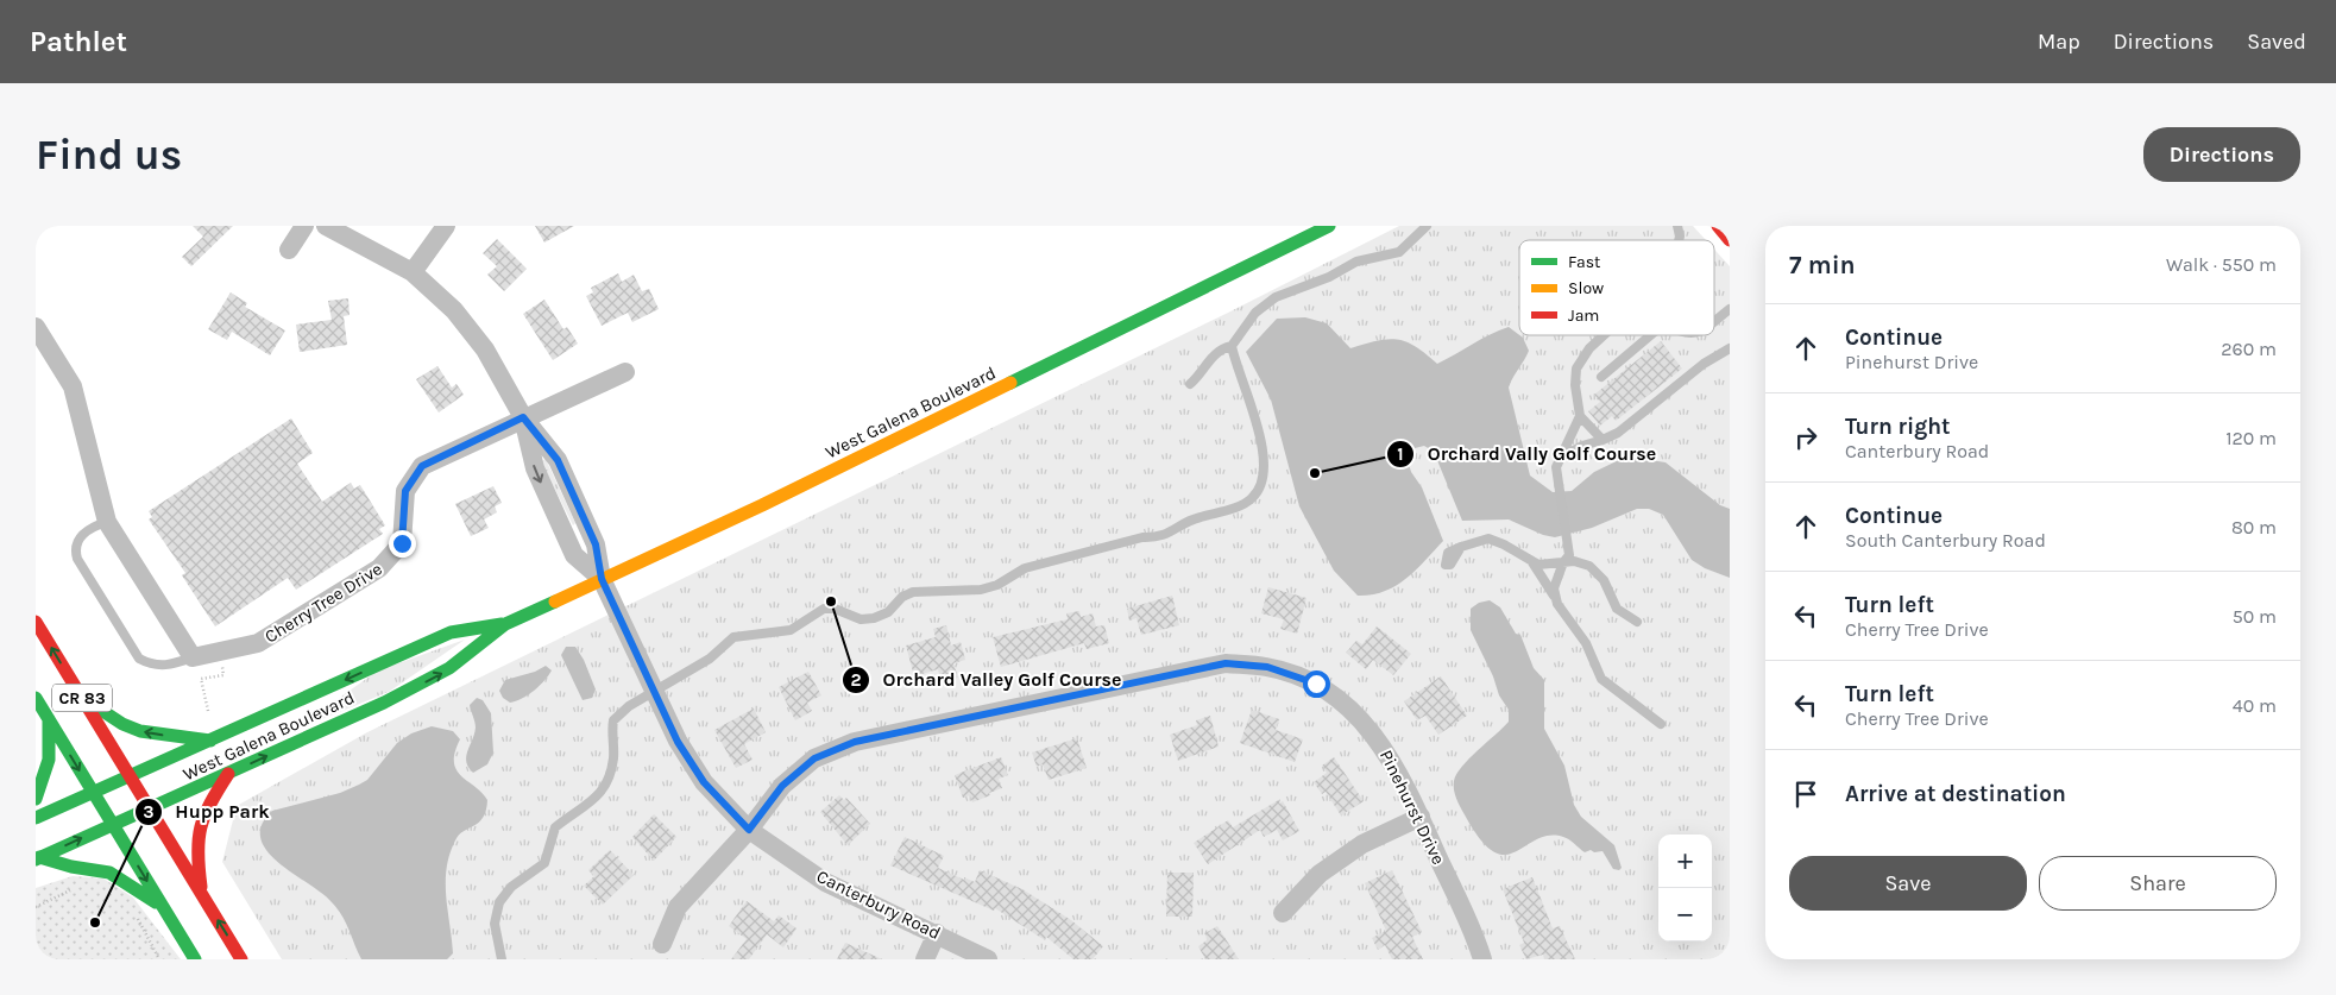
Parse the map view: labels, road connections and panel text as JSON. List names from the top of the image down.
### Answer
{
  "streets": {
    "main road": ["West Galena Boulevard", "CR 83"],
    "street": ["Cherry Tree Drive", "Pinehurst Drive", "Canterbury Road"]
  },
  "crossings": [
    ["West Galena Boulevard", "CR 83"],
    ["West Galena Boulevard", "Canterbury Road"],
    ["Cherry Tree Drive", "Canterbury Road"],
    ["Pinehurst Drive", "Canterbury Road"]
  ],
  "places": ["Orchard Vally Golf Course", "Orchard Valley Golf Course", "Hupp Park"],
  "legend": ["Fast", "Slow", "Jam"],
  "page": {
    "header": "Pathlet",
    "nav": ["Map", "Directions", "Saved"],
    "buttons": [
      "Directions",
      ["Save", "Share"]
    ],
    "title": "Find us",
    "heading": ["7 min", "Walk · 550 m"],
    "list": [
      ["Continue", "Pinehurst Drive", "260 m"],
      ["Turn right", "Canterbury Road", "120 m"],
      ["Continue", "South Canterbury Road", "80 m"],
      ["Turn left", "Cherry Tree Drive", "50 m"],
      ["Turn left", "Cherry Tree Drive", "40 m"],
      "Arrive at destination"
    ],
    "map_buttons": ["+", "−"]
  }
}
